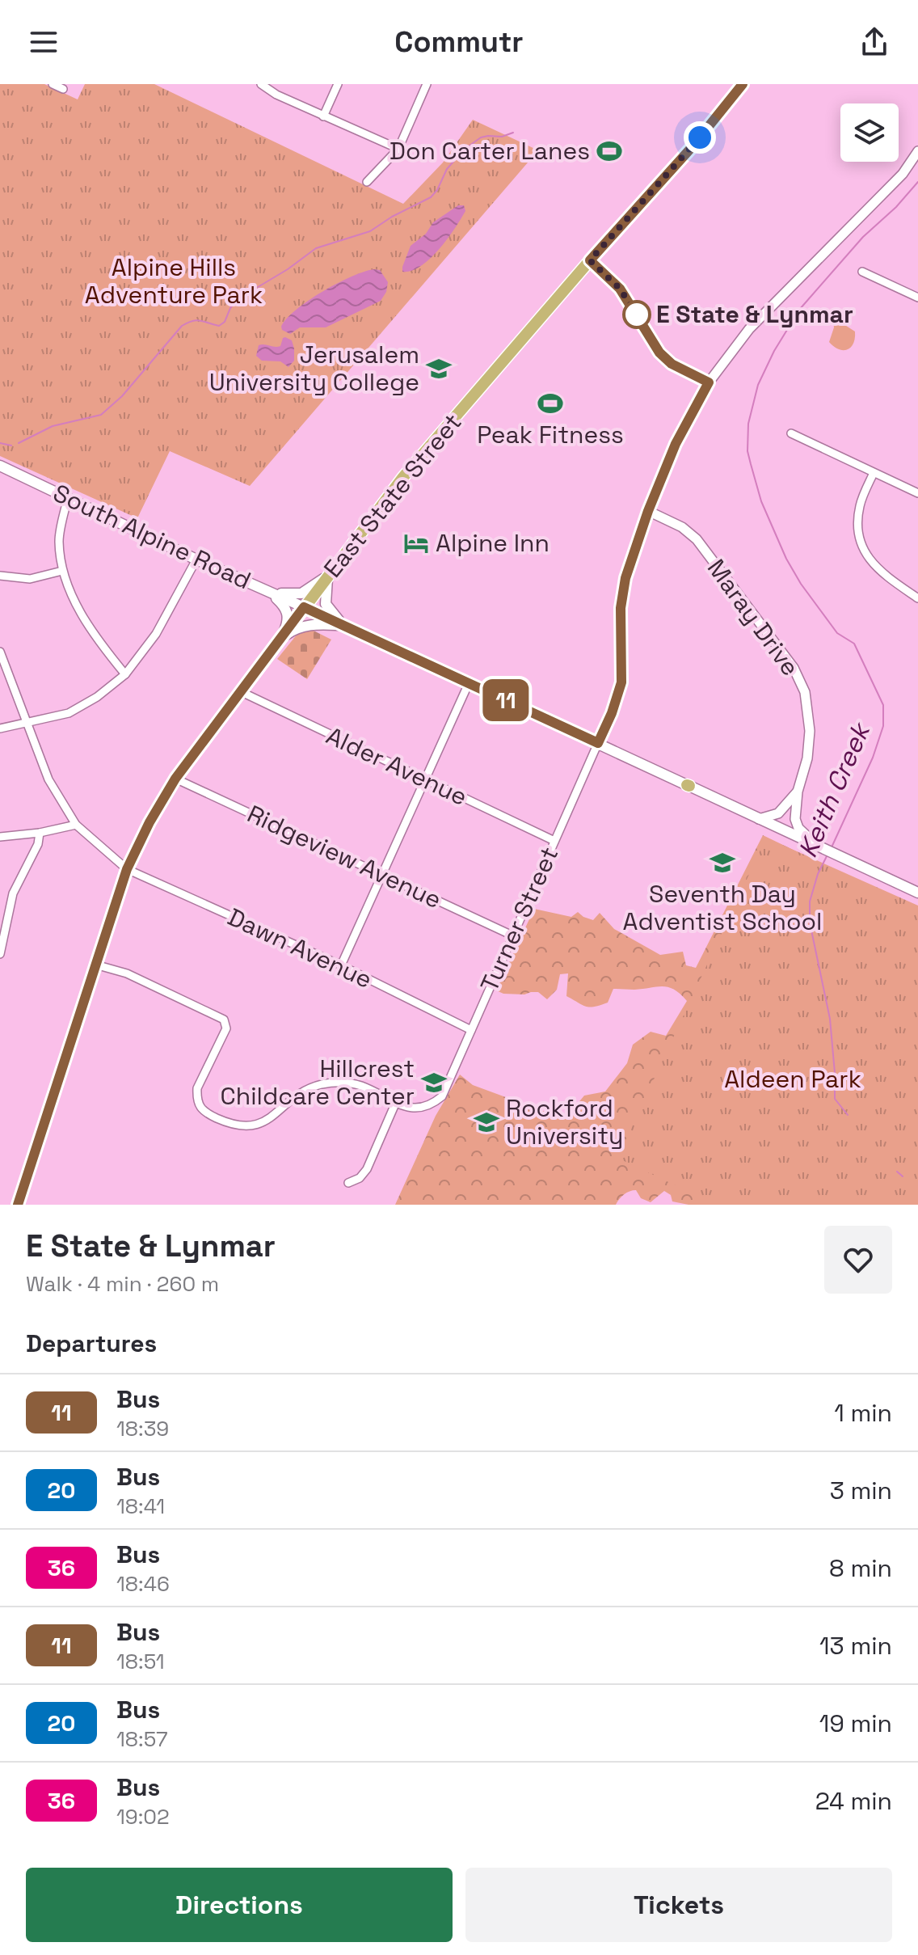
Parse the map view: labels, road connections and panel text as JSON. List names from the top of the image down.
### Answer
{
  "streets": {
    "main road": ["East State Street", "South Alpine Road"],
    "street": [
      "Maray Drive",
      "Alder Avenue",
      "Ridgeview Avenue",
      "Turner Street",
      "Dawn Avenue"
    ]
  },
  "crossings": [
    ["East State Street", "South Alpine Road"],
    ["East State Street", "Alder Avenue"],
    ["East State Street", "Ridgeview Avenue"],
    ["East State Street", "Dawn Avenue"],
    ["South Alpine Road", "Turner Street"],
    ["Alder Avenue", "Turner Street"],
    ["Ridgeview Avenue", "Turner Street"],
    ["Turner Street", "Dawn Avenue"]
  ],
  "water": ["Keith Creek"],
  "parks": ["Alpine Hills Adventure Park", "Aldeen Park"],
  "places": {
    "sports": ["Don Carter Lanes", "Peak Fitness"],
    "other": ["E State & Lynmar"],
    "school or university": [
      "Jerusalem University College",
      "Seventh Day Adventist School",
      "Hillcrest Childcare Center",
      "Rockford University"
    ],
    "hotel": ["Alpine Inn"]
  },
  "lines": ["bus line 11"],
  "page": {
    "header": "Commutr",
    "on_map": "11",
    "heading": [
      ["E State & Lynmar", "Walk · 4 min · 260 m"],
      "Departures"
    ],
    "list": [
      {
        "mark": "11",
        "name": "Bus",
        "note": "18:39",
        "value": "1 min"
      },
      {
        "mark": "20",
        "name": "Bus",
        "note": "18:41",
        "value": "3 min"
      },
      {
        "mark": "36",
        "name": "Bus",
        "note": "18:46",
        "value": "8 min"
      },
      {
        "mark": "11",
        "name": "Bus",
        "note": "18:51",
        "value": "13 min"
      },
      {
        "mark": "20",
        "name": "Bus",
        "note": "18:57",
        "value": "19 min"
      },
      {
        "mark": "36",
        "name": "Bus",
        "note": "19:02",
        "value": "24 min"
      }
    ],
    "buttons": ["Directions", "Tickets"]
  }
}
